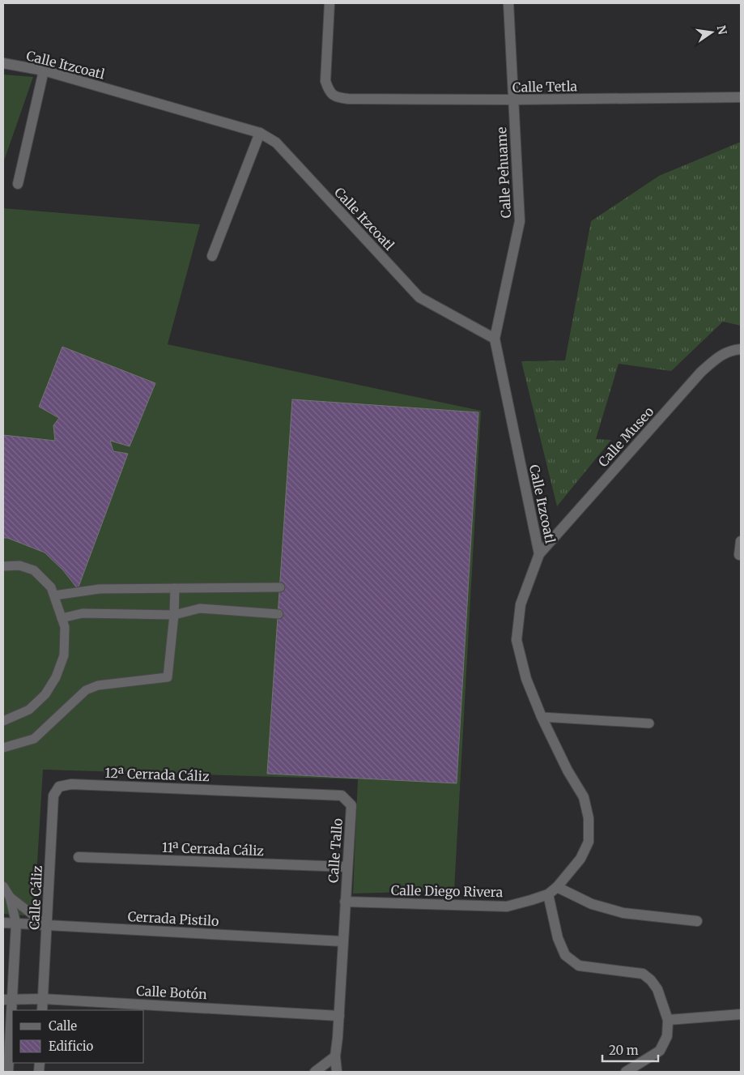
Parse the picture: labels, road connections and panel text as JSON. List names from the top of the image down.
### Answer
{
  "streets": {
    "street": [
      "Calle Itzcoatl",
      "Calle Tetla",
      "Calle Pehuame",
      "Calle Museo",
      "12ª Cerrada Cáliz",
      "11ª Cerrada Cáliz",
      "Calle Tallo",
      "Calle Diego Rivera",
      "Calle Cáliz",
      "Cerrada Pistilo",
      "Calle Botón"
    ]
  },
  "crossings": [
    ["Calle Itzcoatl", "Calle Pehuame"],
    ["Calle Itzcoatl", "Calle Museo"],
    ["Calle Itzcoatl", "Calle Diego Rivera"],
    ["Calle Tetla", "Calle Pehuame"],
    ["Calle Museo", "Calle Diego Rivera"],
    ["12ª Cerrada Cáliz", "Calle Tallo"],
    ["12ª Cerrada Cáliz", "Calle Cáliz"],
    ["11ª Cerrada Cáliz", "Calle Tallo"],
    ["Calle Tallo", "Calle Diego Rivera"],
    ["Calle Cáliz", "Cerrada Pistilo"],
    ["Calle Cáliz", "Calle Botón"]
  ],
  "legend": ["Calle", "Edificio"],
  "scale_bar": "20 m",
  "north": "right"
}
